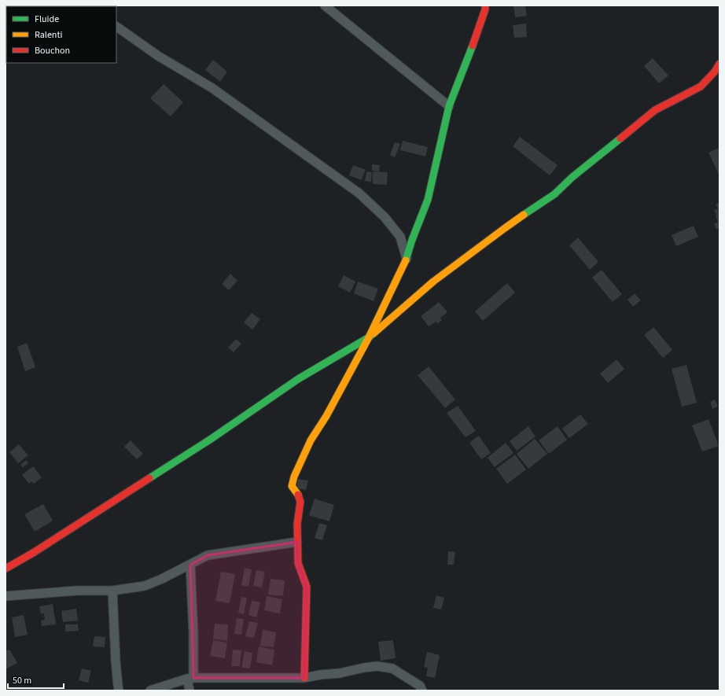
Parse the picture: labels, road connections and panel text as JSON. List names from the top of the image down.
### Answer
{
  "legend": ["Fluide", "Ralenti", "Bouchon"],
  "scale_bar": "50 m"
}
